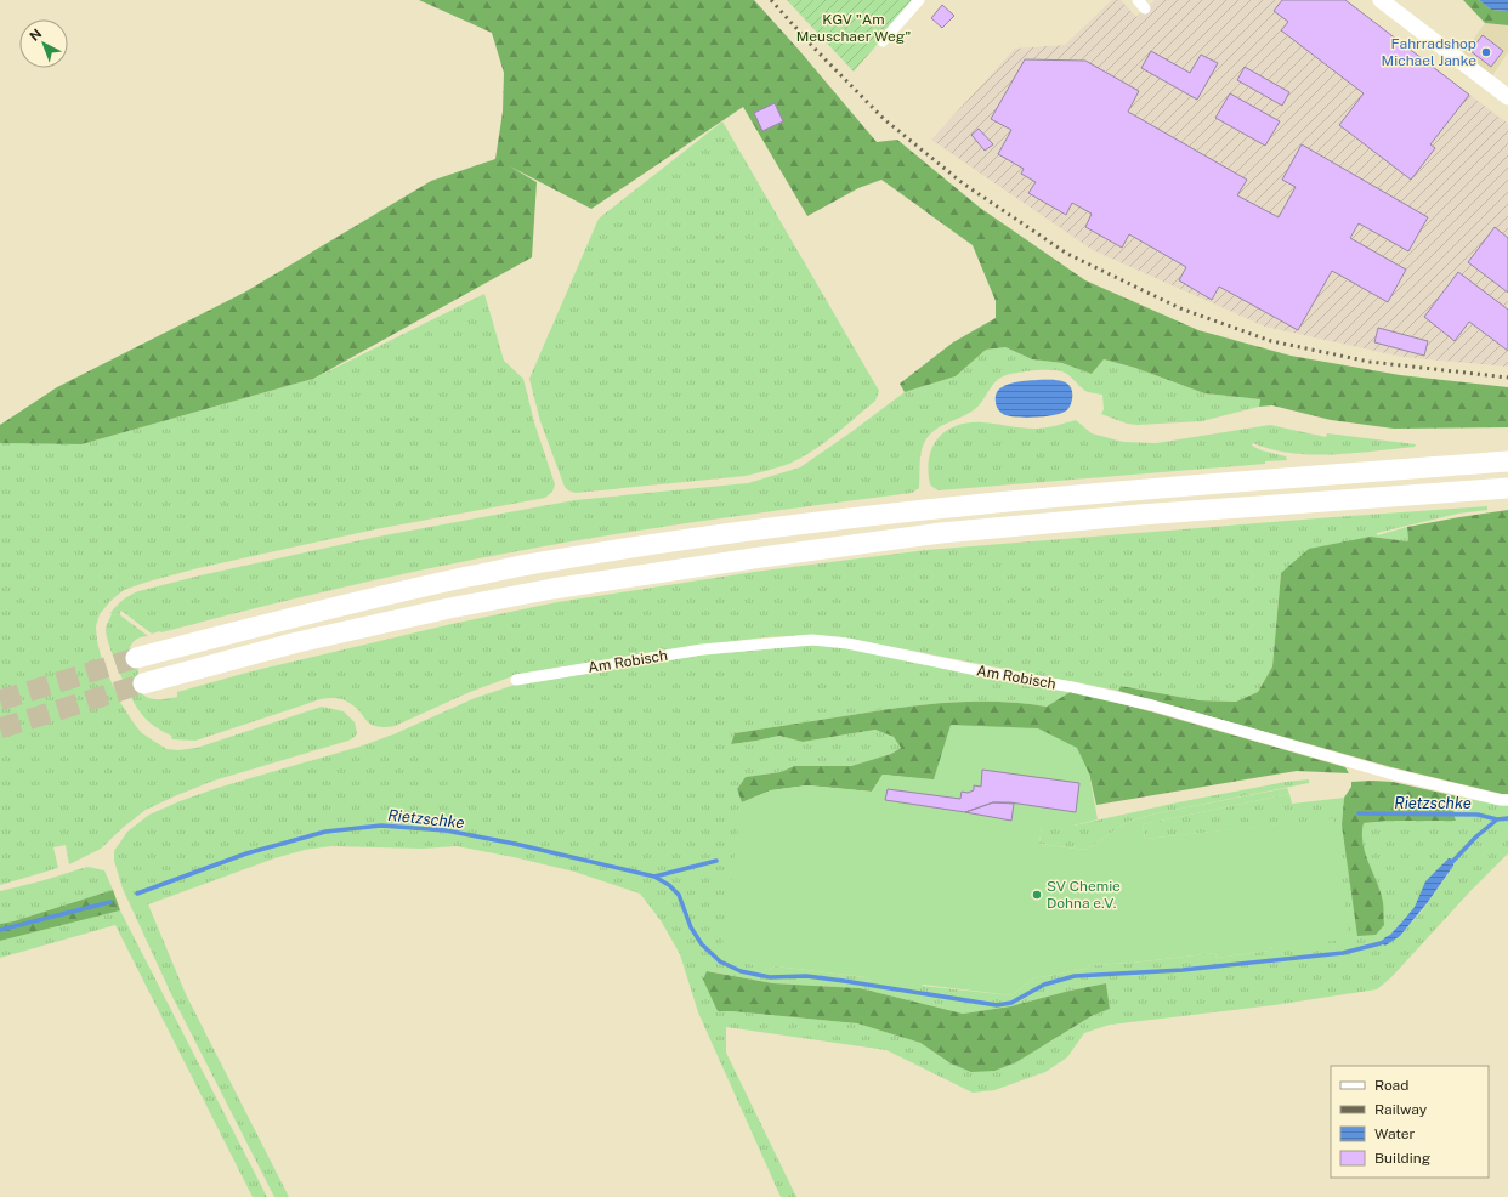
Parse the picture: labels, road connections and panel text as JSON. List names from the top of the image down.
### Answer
{
  "streets": {
    "street": ["Am Robisch"]
  },
  "water": ["Rietzschke"],
  "parks": ["KGV \"Am Meuschaer Weg\""],
  "places": ["Fahrradshop Michael Janke", "SV Chemie Dohna e.V."],
  "legend": [
    "Road",
    "Railway",
    "Water",
    "Building"
  ],
  "north": "top left"
}
